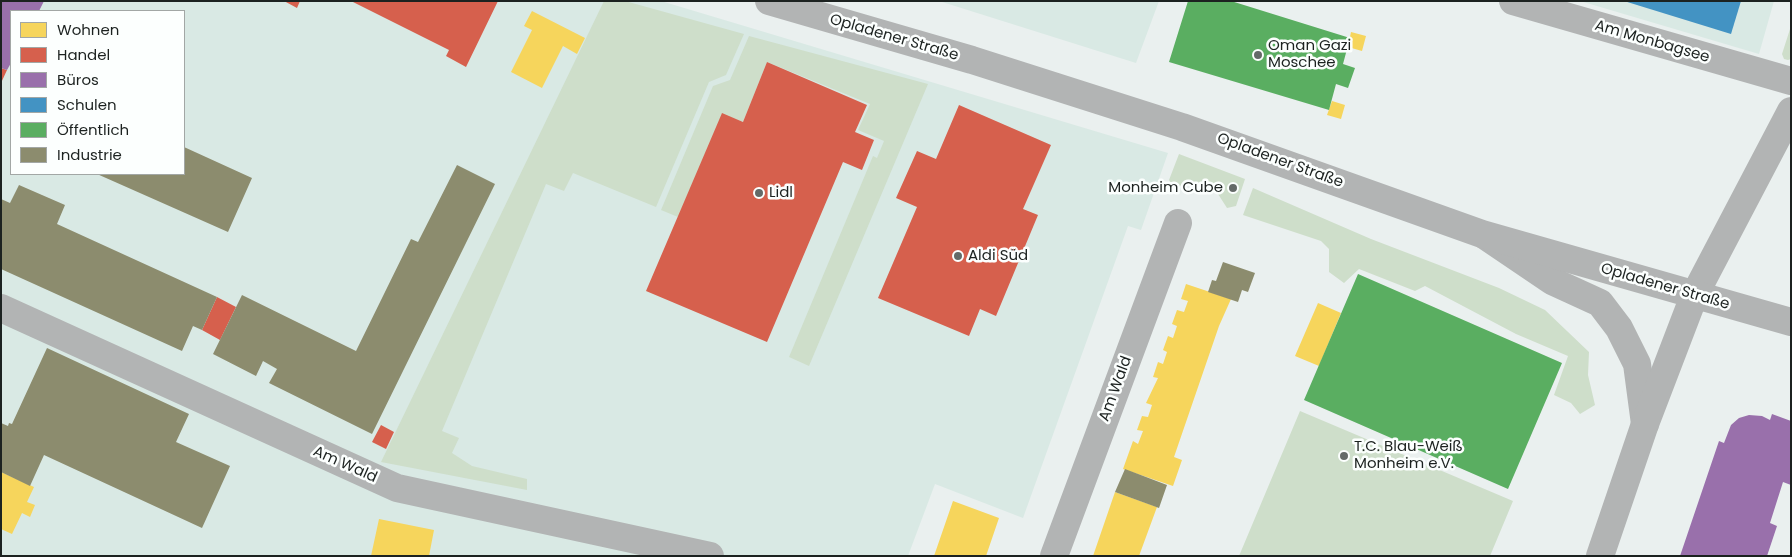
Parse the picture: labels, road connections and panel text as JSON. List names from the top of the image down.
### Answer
{
  "streets": {
    "street": ["Opladener Straße", "Am Monbagsee", "Am Wald"]
  },
  "places": [
    "Oman Gazi Moschee",
    "Monheim Cube",
    "Lidl",
    "Aldi Süd",
    "T.C. Blau-Weiß Monheim e.V."
  ],
  "legend": [
    "Wohnen",
    "Handel",
    "Büros",
    "Schulen",
    "Öffentlich",
    "Industrie"
  ]
}
